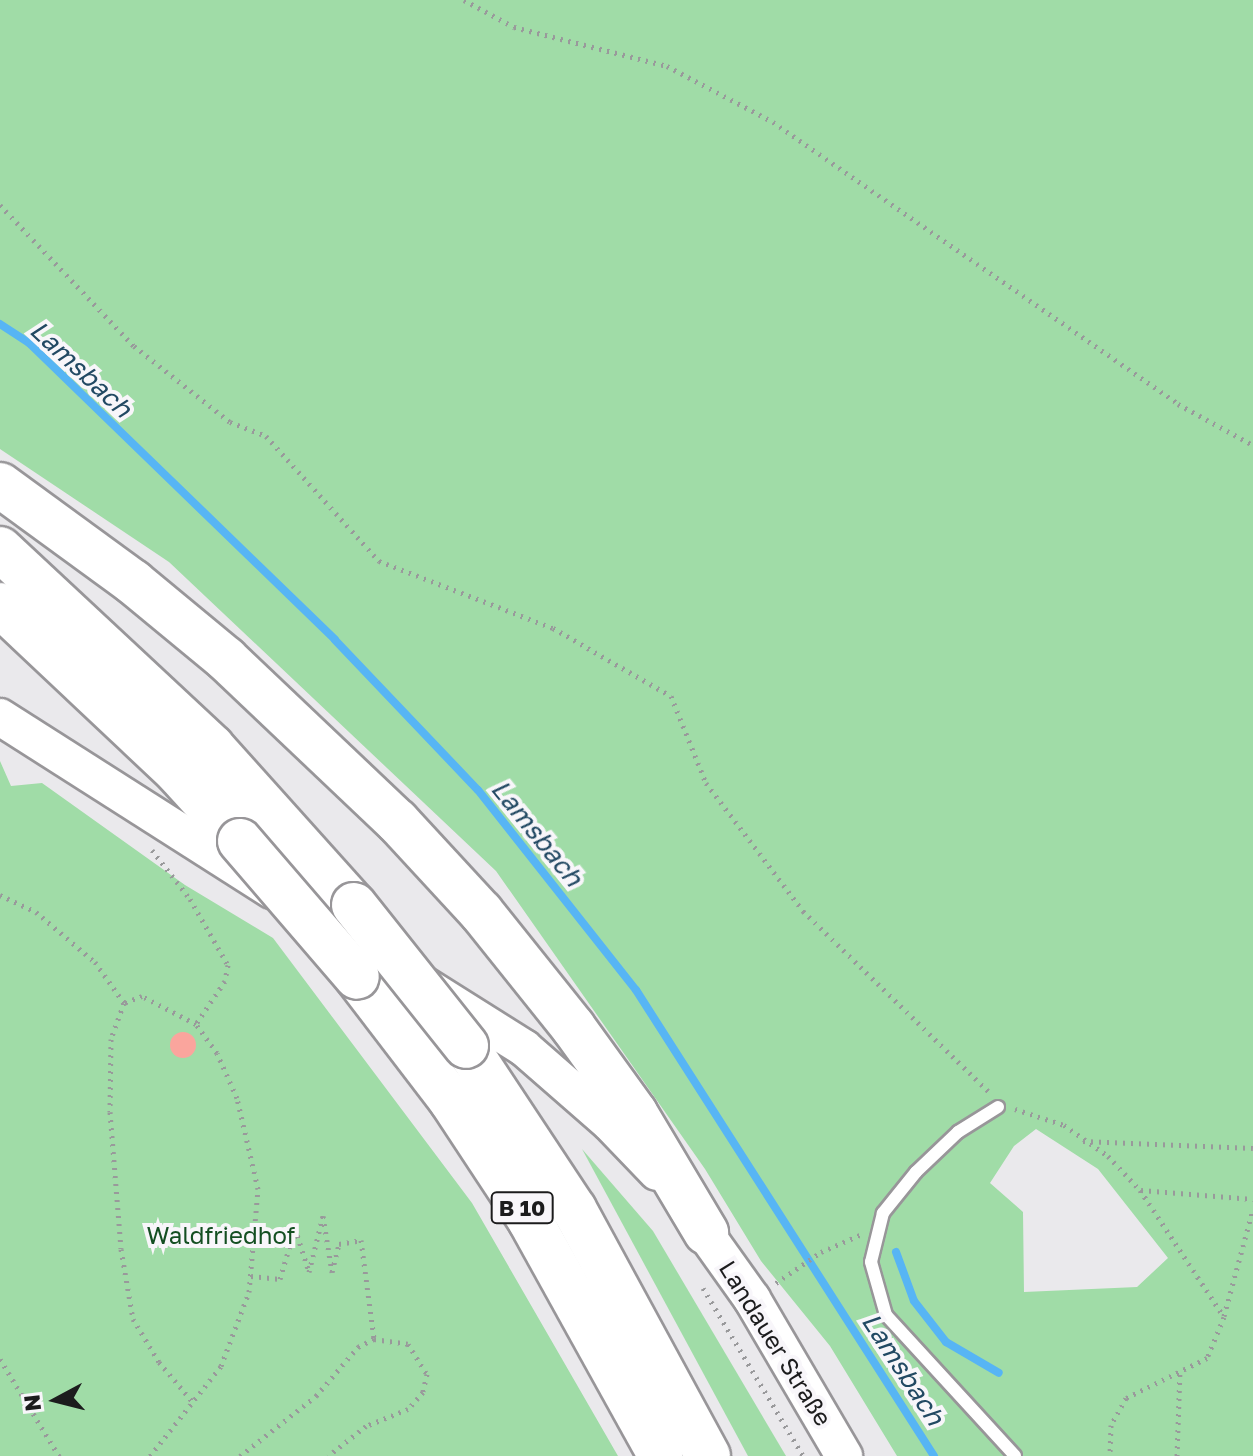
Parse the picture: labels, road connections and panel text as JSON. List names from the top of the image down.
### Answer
{
  "streets": {
    "highway": ["B 10"],
    "main road": ["Landauer Straße"]
  },
  "water": ["Lamsbach"],
  "parks": ["Waldfriedhof"],
  "north": "left"
}
